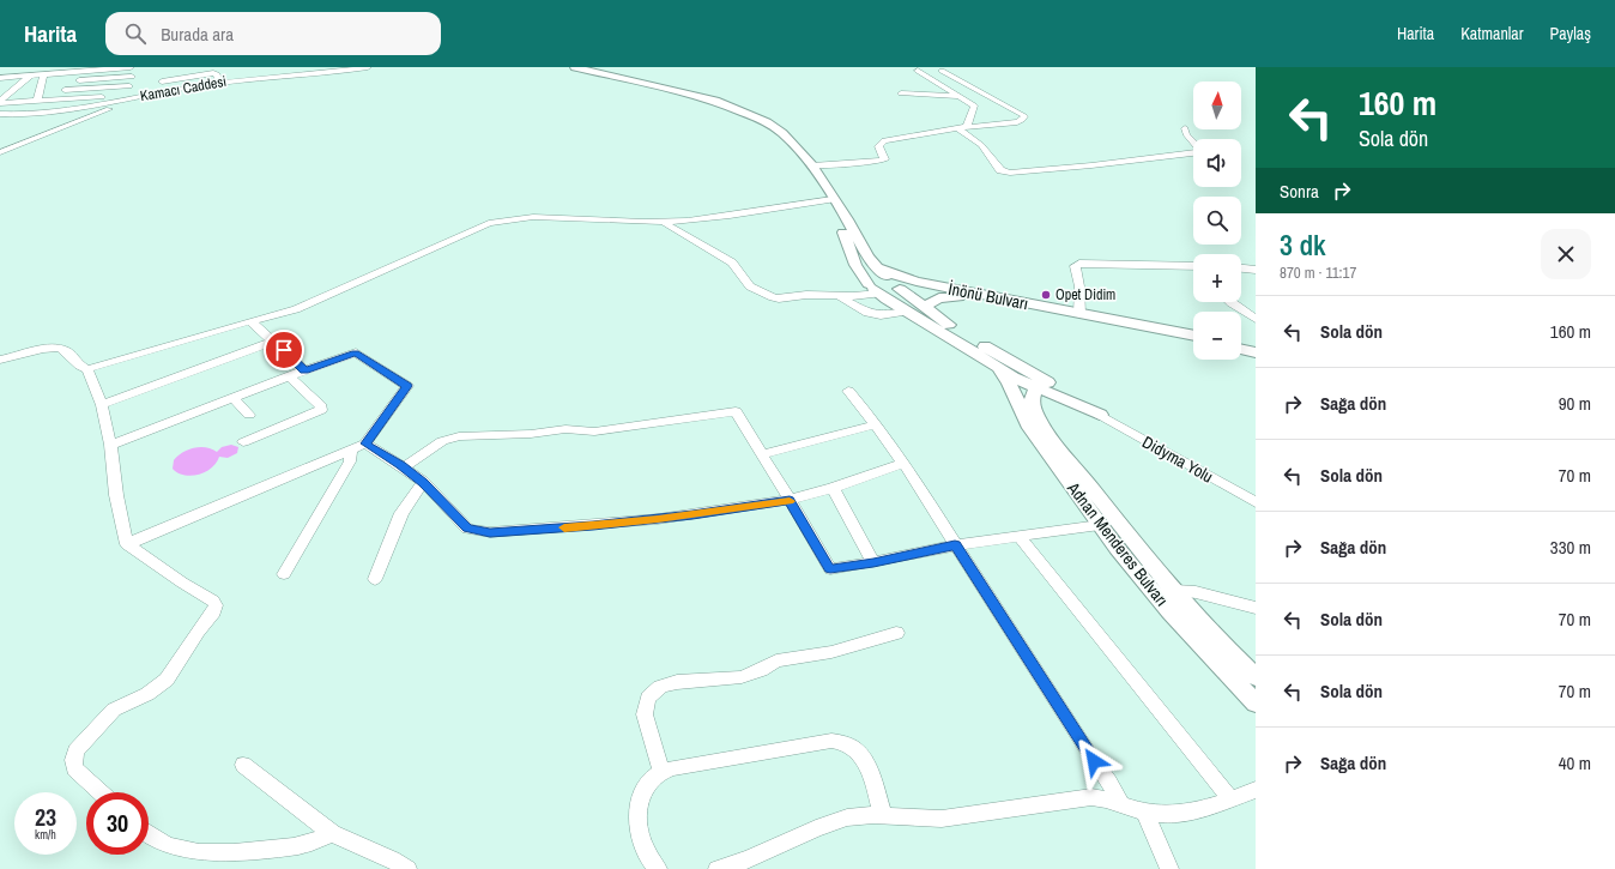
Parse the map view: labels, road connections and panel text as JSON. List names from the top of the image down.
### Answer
{
  "streets": {
    "main road": ["İnönü Bulvarı", "Adnan Menderes Bulvarı"],
    "street": ["Kamacı Caddesi", "Didyma Yolu"]
  },
  "places": ["Opet Didim"],
  "north": "top",
  "page": {
    "header": "Harita",
    "search": "Burada ara",
    "nav": ["Harita", "Katmanlar", "Paylaş"],
    "turn": ["160 m", "Sola dön"],
    "map_buttons": ["+", "−"],
    "then": "Sonra",
    "heading": ["3 dk", "870 m · 11:17"],
    "list": [
      {
        "name": "Sola dön",
        "value": "160 m"
      },
      {
        "name": "Sağa dön",
        "value": "90 m"
      },
      {
        "name": "Sola dön",
        "value": "70 m"
      },
      {
        "name": "Sağa dön",
        "value": "330 m"
      },
      {
        "name": "Sola dön",
        "value": "70 m"
      },
      {
        "name": "Sola dön",
        "value": "70 m"
      },
      {
        "name": "Sağa dön",
        "value": "40 m"
      }
    ],
    "speed": "23 km/h",
    "limit": "30"
  }
}
